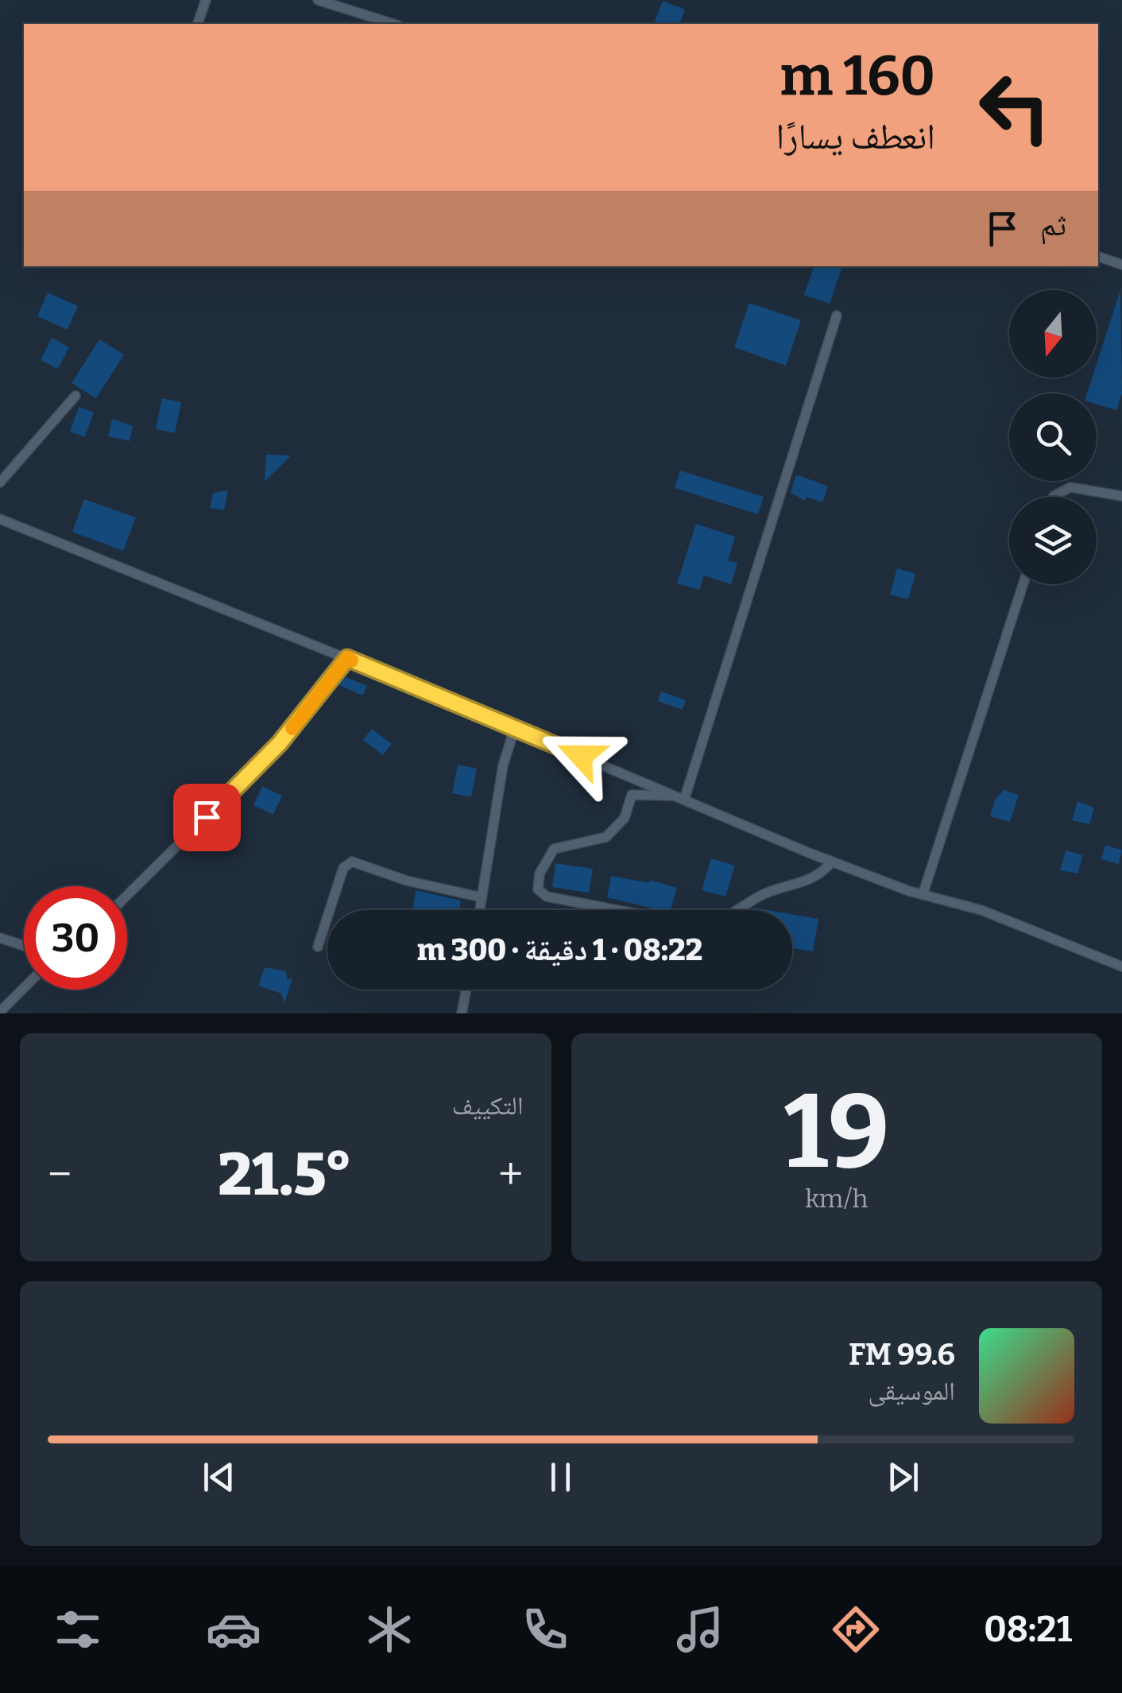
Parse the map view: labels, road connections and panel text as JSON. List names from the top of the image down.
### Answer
{
  "north": "bottom",
  "page": {
    "turn": ["160 m", "انعطف يسارًا"],
    "then": "ثم",
    "limit": "30",
    "trip": "08:22 · 1 دقيقة · 300 m",
    "tile": [
      ["19", "km/h"],
      "التكييف"
    ],
    "heat": ["−", "21.5°", "+"],
    "song": ["99.6 FM", "الموسيقى"],
    "tabs": "08:21"
  }
}
